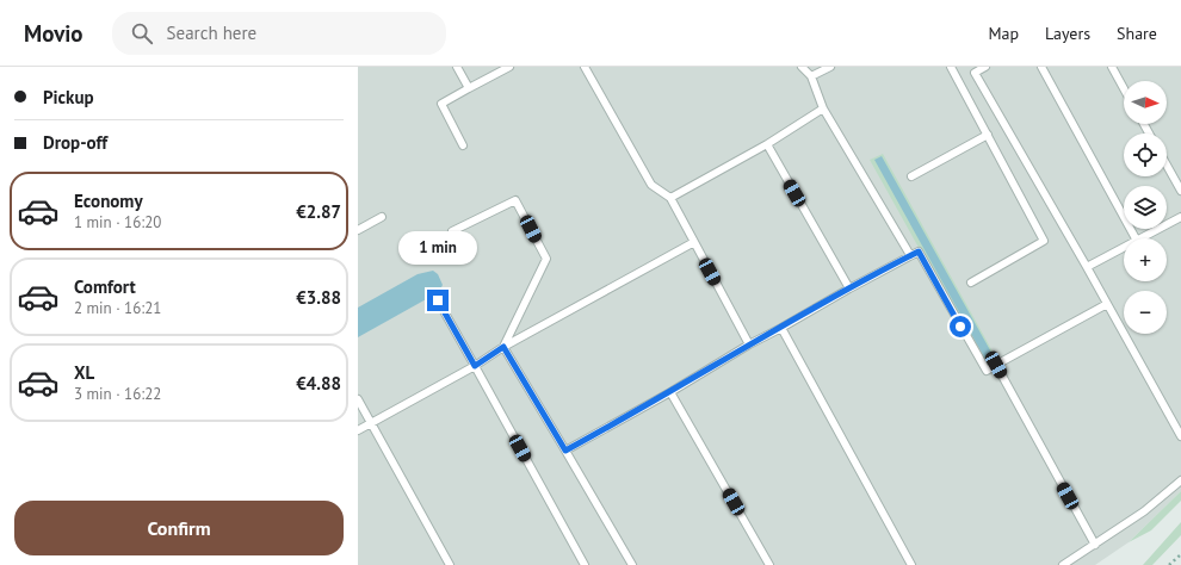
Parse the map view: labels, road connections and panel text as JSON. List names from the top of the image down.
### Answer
{
  "north": "right",
  "page": {
    "header": "Movio",
    "search": "Search here",
    "nav": ["Map", "Layers", "Share"],
    "banner": ["Pickup", "Drop-off"],
    "map_buttons": ["+", "−"],
    "list": [
      {
        "name": "Economy",
        "note": "1 min · 16:20",
        "value": "€2.87"
      },
      {
        "name": "Comfort",
        "note": "2 min · 16:21",
        "value": "€3.88"
      },
      {
        "name": "XL",
        "note": "3 min · 16:22",
        "value": "€4.88"
      }
    ],
    "bubble": "1 min",
    "buttons": "Confirm"
  }
}
